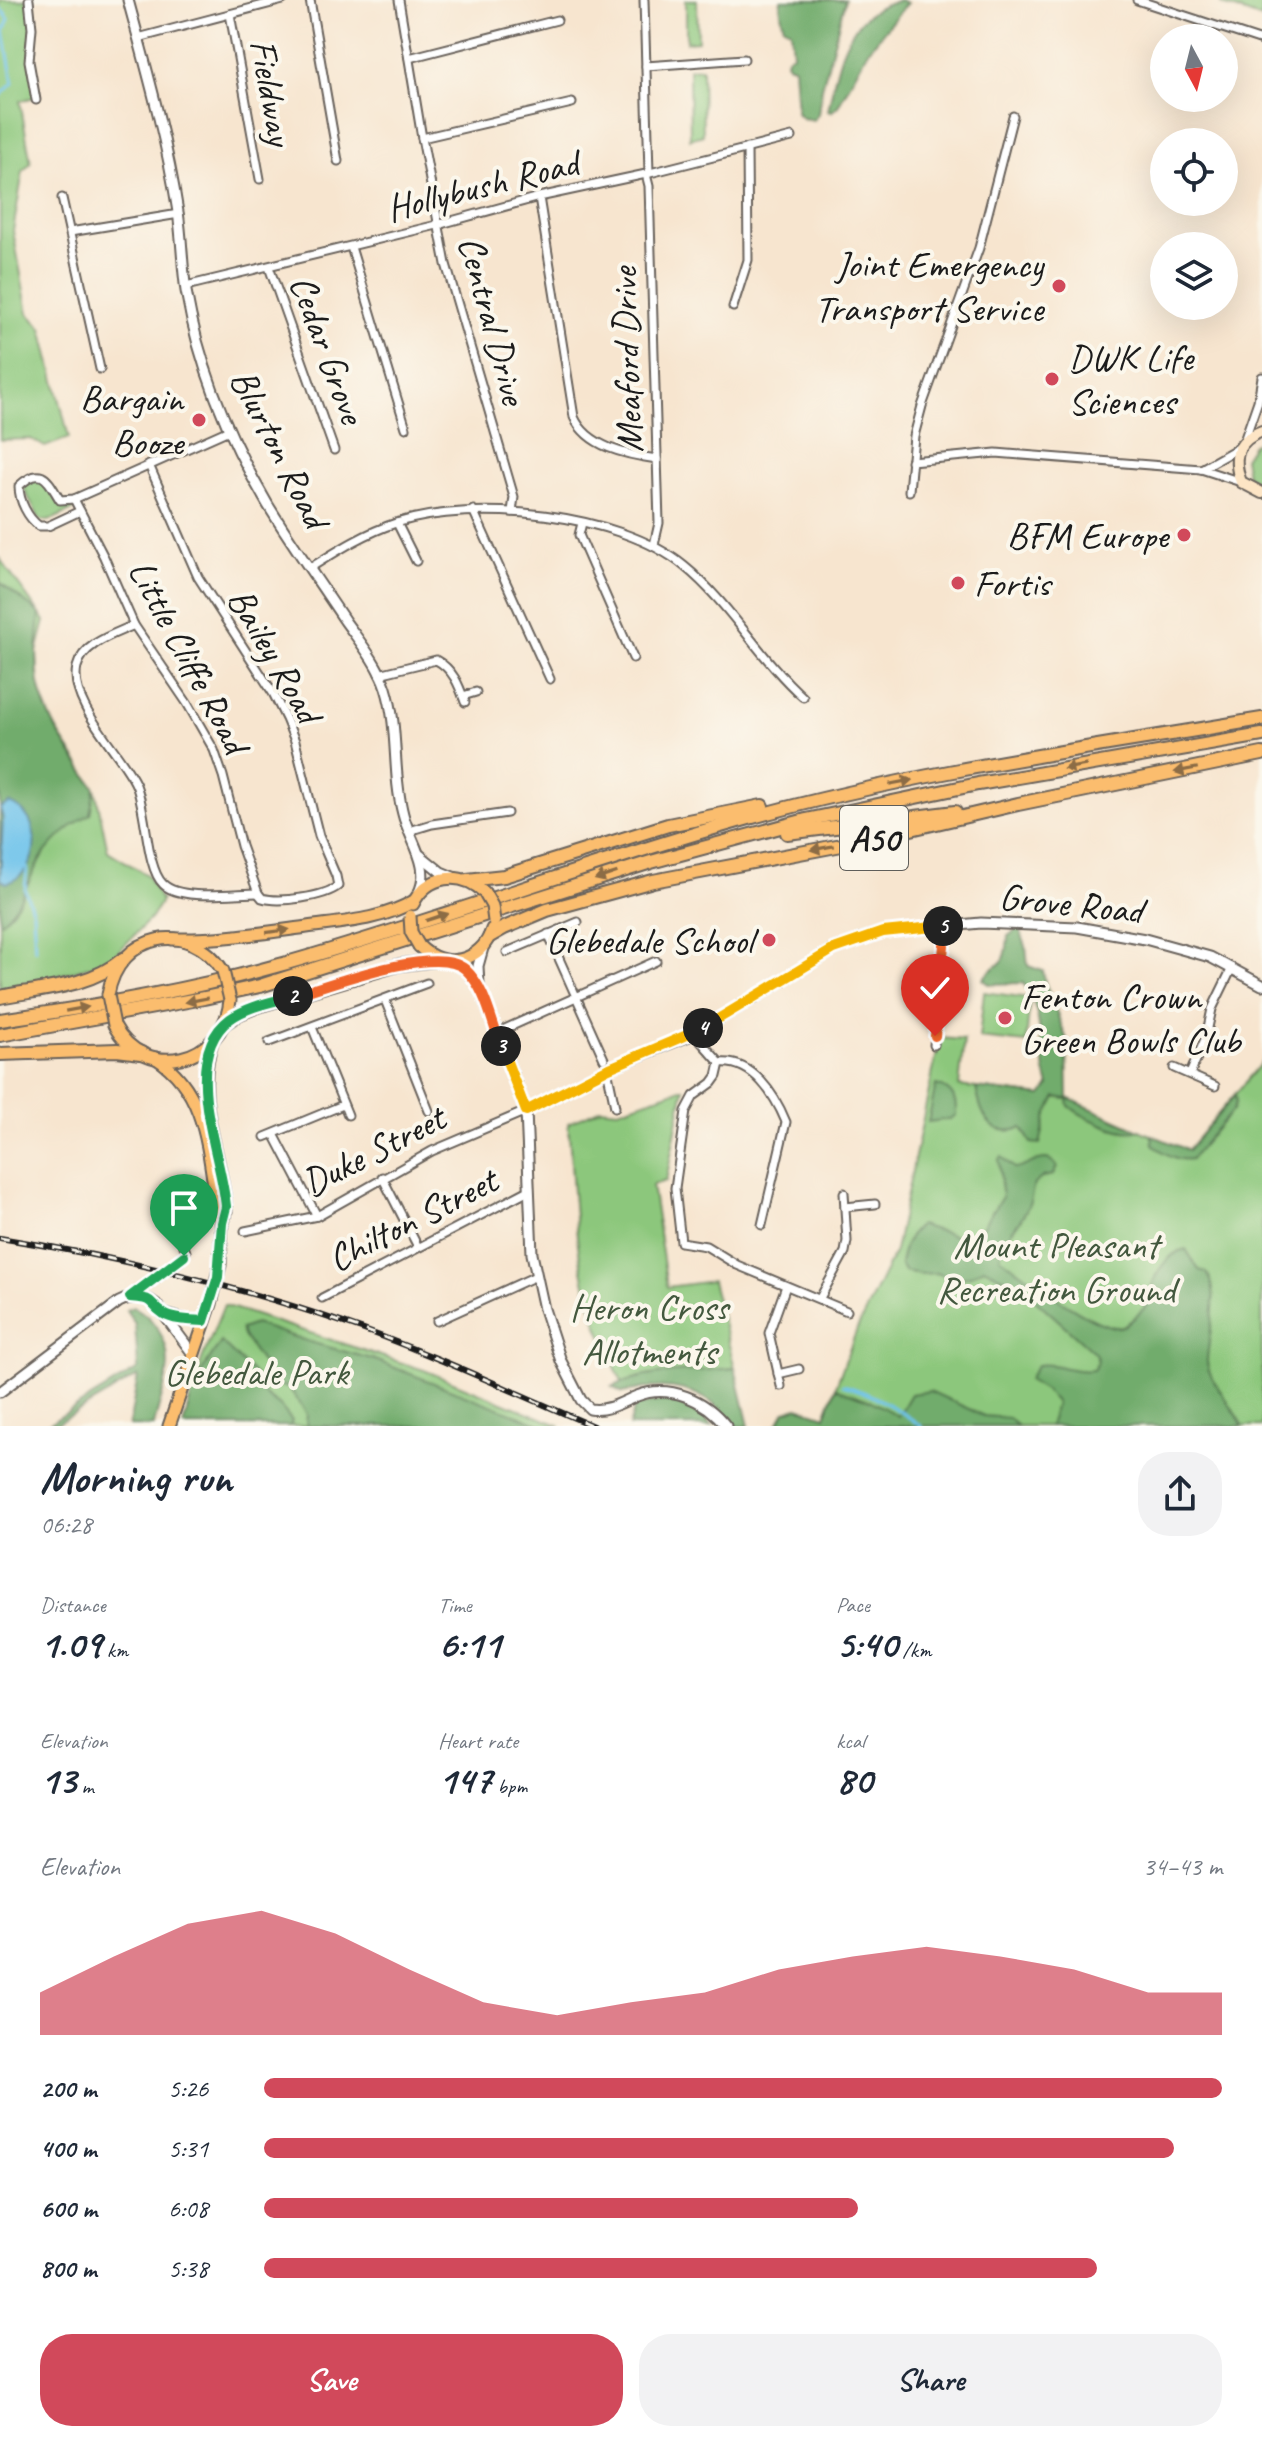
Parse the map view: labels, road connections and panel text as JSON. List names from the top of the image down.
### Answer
{
  "streets": {
    "highway": ["A50"],
    "street": [
      "Fieldway",
      "Hollybush Road",
      "Central Drive",
      "Cedar Grove",
      "Meaford Drive",
      "Blurton Road",
      "Bailey Road",
      "Little Cliffe Road",
      "Grove Road",
      "Duke Street",
      "Chilton Street"
    ]
  },
  "crossings": [
    ["Hollybush Road", "Central Drive"],
    ["Hollybush Road", "Cedar Grove"],
    ["Hollybush Road", "Meaford Drive"],
    ["Hollybush Road", "Blurton Road"],
    ["Blurton Road", "A50"],
    ["Bailey Road", "Little Cliffe Road"],
    ["Grove Road", "Duke Street"]
  ],
  "parks": ["Mount Pleasant Recreation Ground", "Heron Cross Allotments", "Glebedale Park"],
  "places": [
    "Joint Emergency Transport Service",
    "DWK Life Sciences",
    "Bargain Booze",
    "BFM Europe",
    "Fortis",
    "Glebedale School",
    "Fenton Crown Green Bowls Club"
  ],
  "north": "bottom",
  "page": {
    "pins": [
      "5",
      "2",
      "4",
      "3"
    ],
    "heading": ["Morning run", "06:28"],
    "stats": [
      ["Distance", "1.09 km"],
      ["Time", "6:11"],
      ["Pace", "5:40 /km"],
      ["Elevation", "13 m"],
      ["Heart rate", "147 bpm"],
      ["kcal", "80"]
    ],
    "chart": ["Elevation", "34–43 m"],
    "list": [
      {
        "name": "200 m",
        "note": "5:26"
      },
      {
        "name": "400 m",
        "note": "5:31"
      },
      {
        "name": "600 m",
        "note": "6:08"
      },
      {
        "name": "800 m",
        "note": "5:38"
      }
    ],
    "buttons": ["Save", "Share"]
  }
}
